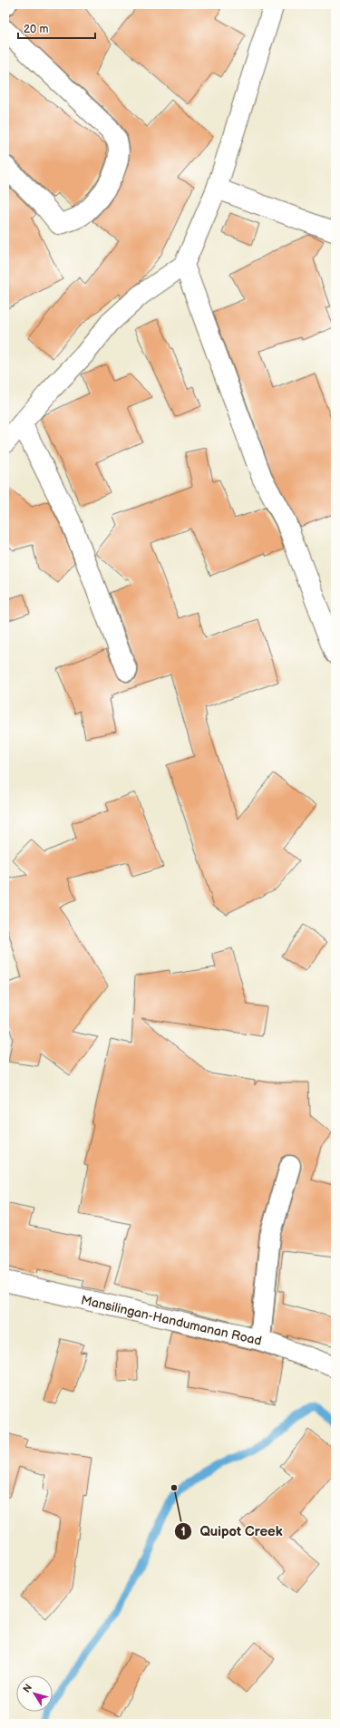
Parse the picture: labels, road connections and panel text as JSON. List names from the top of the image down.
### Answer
{
  "streets": {
    "street": ["Mansilingan-Handumanan Road"]
  },
  "places": ["Quipot Creek"],
  "scale_bar": "20 m",
  "north": "top left"
}
